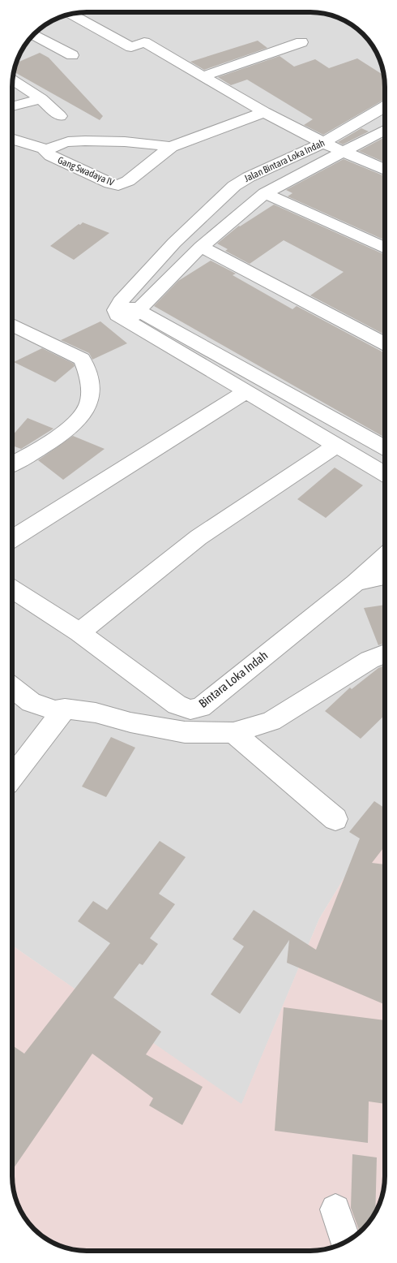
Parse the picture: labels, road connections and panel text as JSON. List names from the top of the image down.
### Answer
{
  "streets": {
    "street": ["Jalan Bintara Loka Indah", "Gang Swadaya IV", "Bintara Loka Indah"]
  }
}
